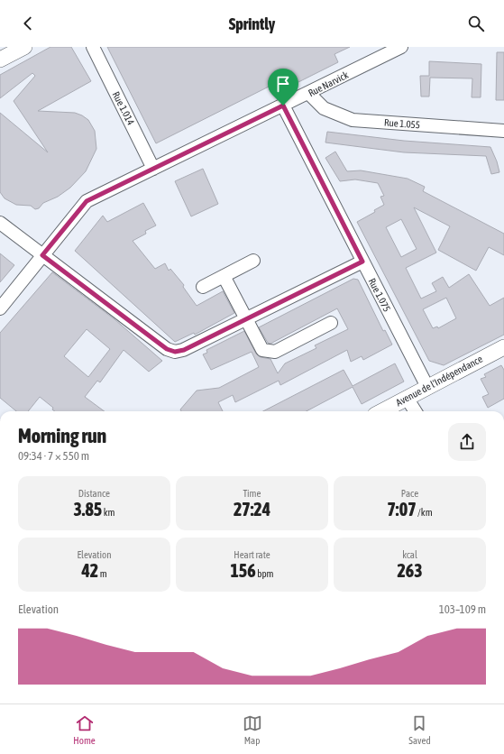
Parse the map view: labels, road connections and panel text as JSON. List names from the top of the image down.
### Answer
{
  "streets": {
    "main road": ["Avenue de l'Indépendance"],
    "street": [
      "Rue Narvick",
      "Rue 1.014",
      "Rue 1.055",
      "Rue 1.075"
    ]
  },
  "crossings": [
    ["Rue Narvick", "Rue 1.014"],
    ["Rue Narvick", "Rue 1.055"],
    ["Rue Narvick", "Rue 1.075"],
    ["Rue 1.075", "Avenue de l'Indépendance"]
  ],
  "page": {
    "header": "Sprintly",
    "heading": ["Morning run", "09:34 · 7 × 550 m"],
    "stats": [
      ["Distance", "3.85 km"],
      ["Time", "27:24"],
      ["Pace", "7:07 /km"],
      ["Elevation", "42 m"],
      ["Heart rate", "156 bpm"],
      ["kcal", "263"]
    ],
    "chart": ["Elevation", "103–109 m"],
    "tabs": ["Home", "Map", "Saved"]
  }
}
